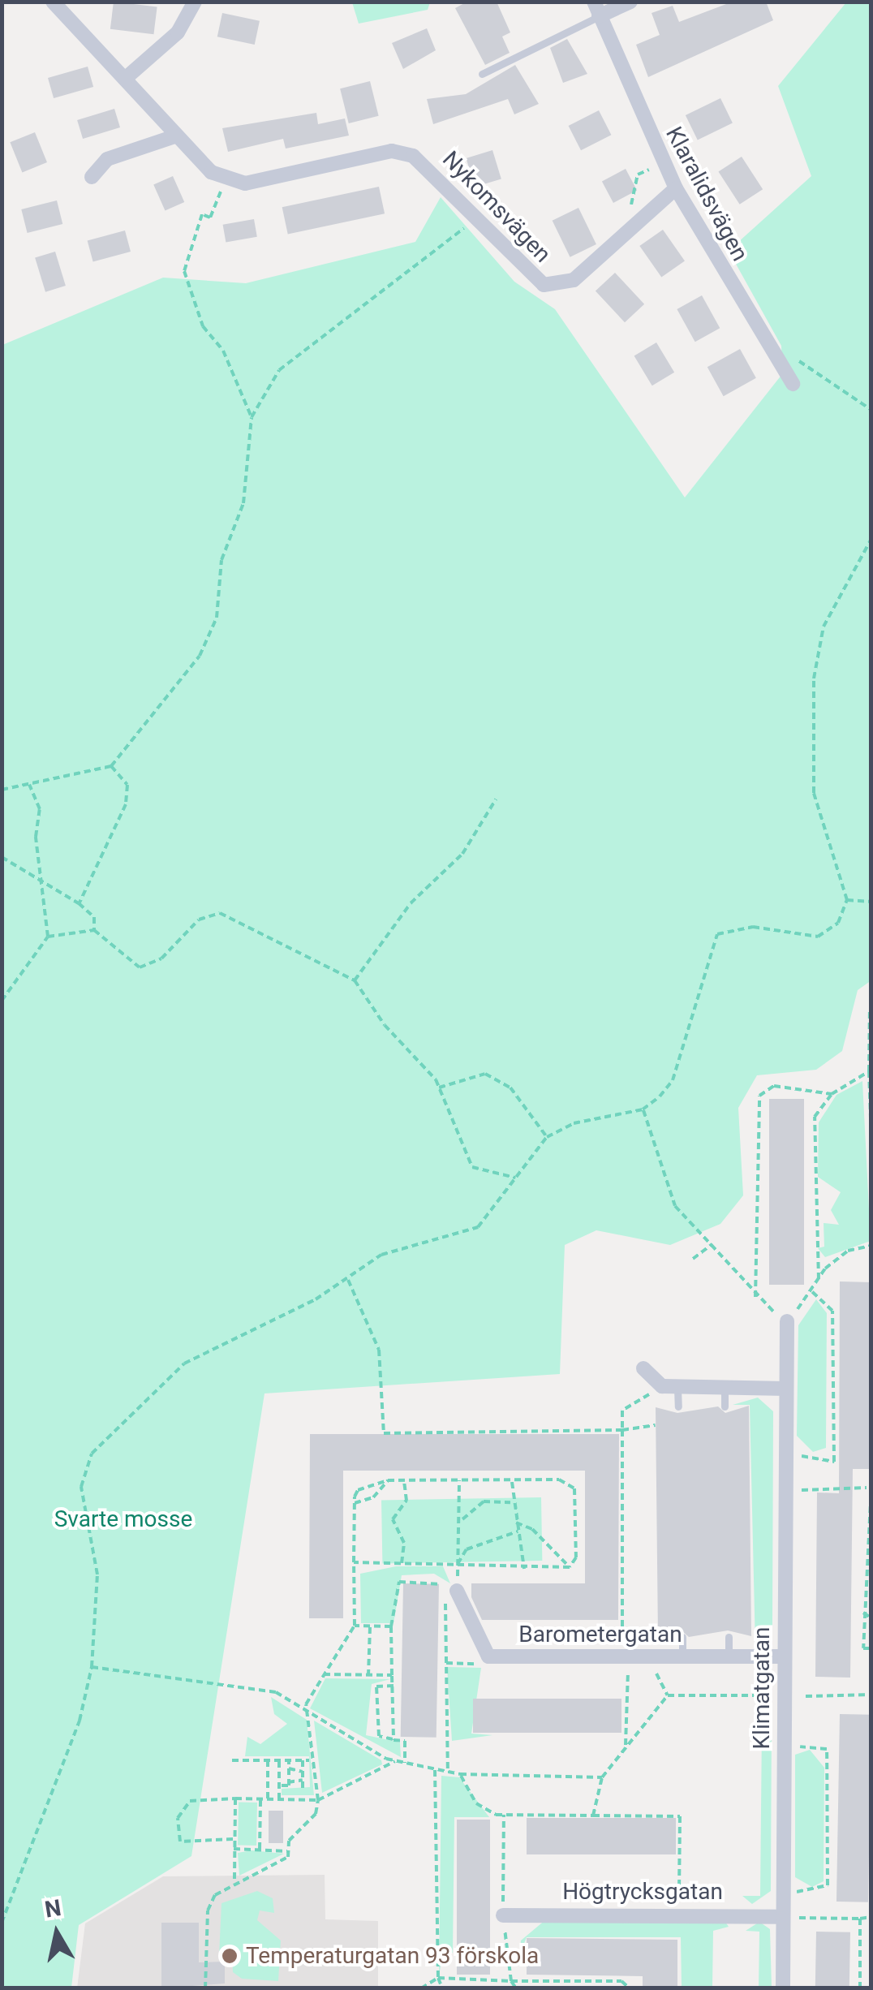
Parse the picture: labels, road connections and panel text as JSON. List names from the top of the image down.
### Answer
{
  "streets": {
    "street": [
      "Klaralidsvägen",
      "Nykomsvägen",
      "Barometergatan",
      "Klimatgatan",
      "Högtrycksgatan"
    ]
  },
  "crossings": [
    ["Klaralidsvägen", "Nykomsvägen"],
    ["Barometergatan", "Klimatgatan"],
    ["Klimatgatan", "Högtrycksgatan"]
  ],
  "parks": ["Svarte mosse"],
  "places": ["Temperaturgatan 93 förskola"],
  "north": "top"
}
